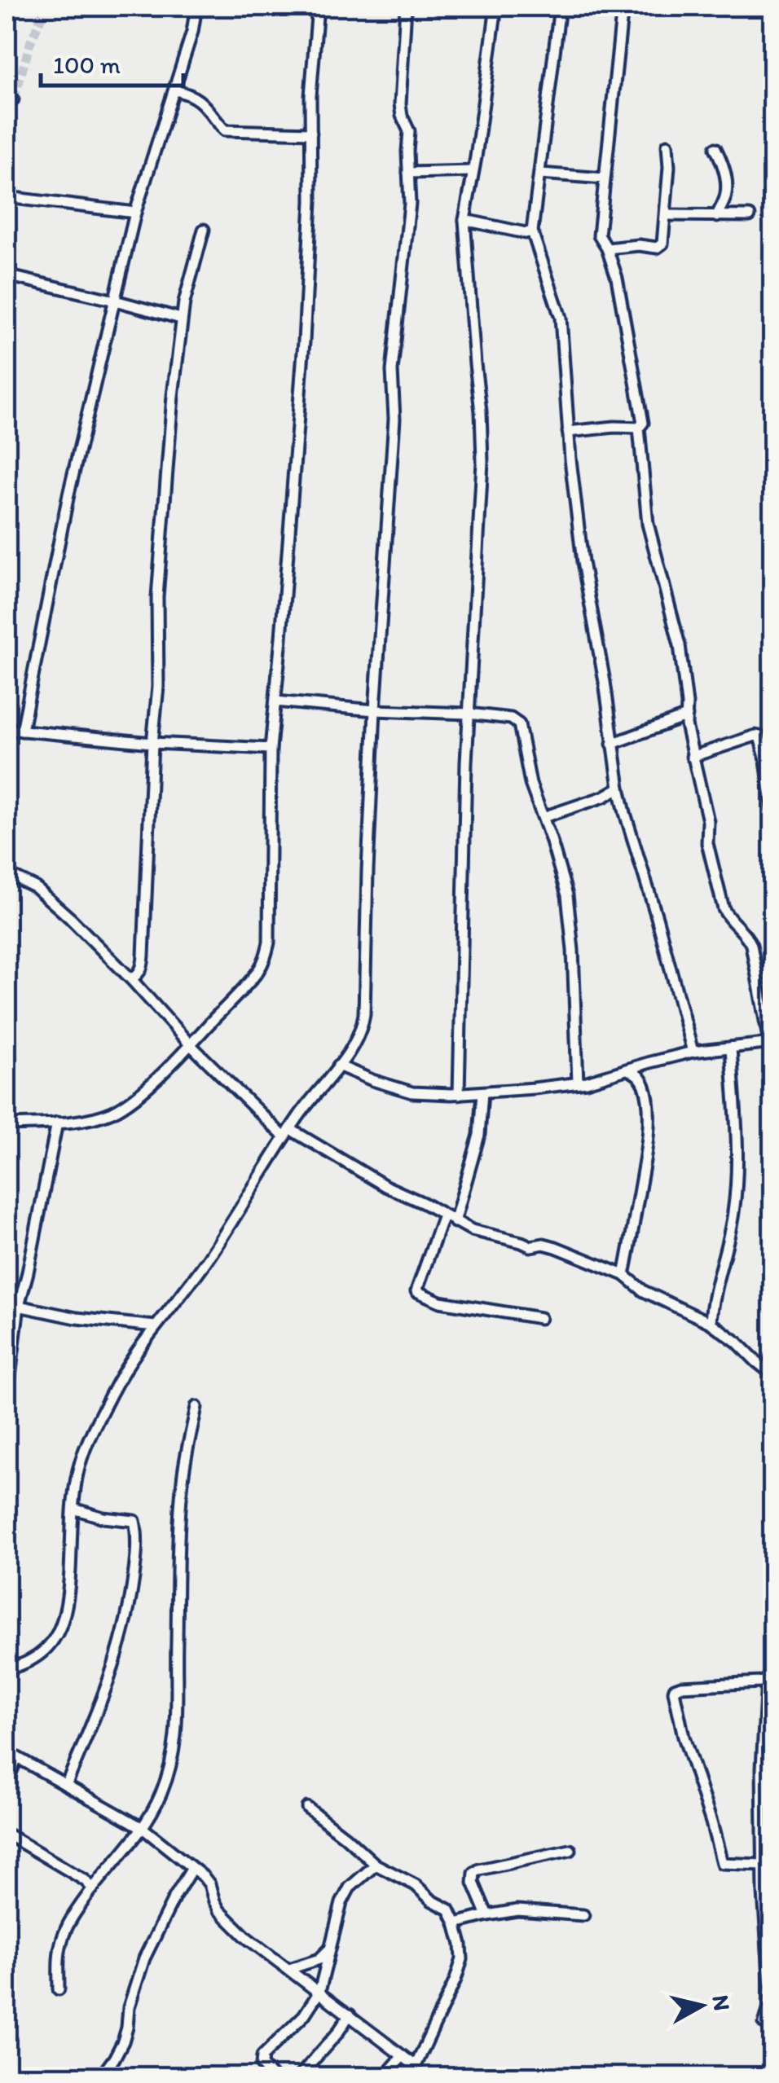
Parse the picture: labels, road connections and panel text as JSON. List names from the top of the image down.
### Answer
{
  "scale_bar": "100 m",
  "north": "right"
}
